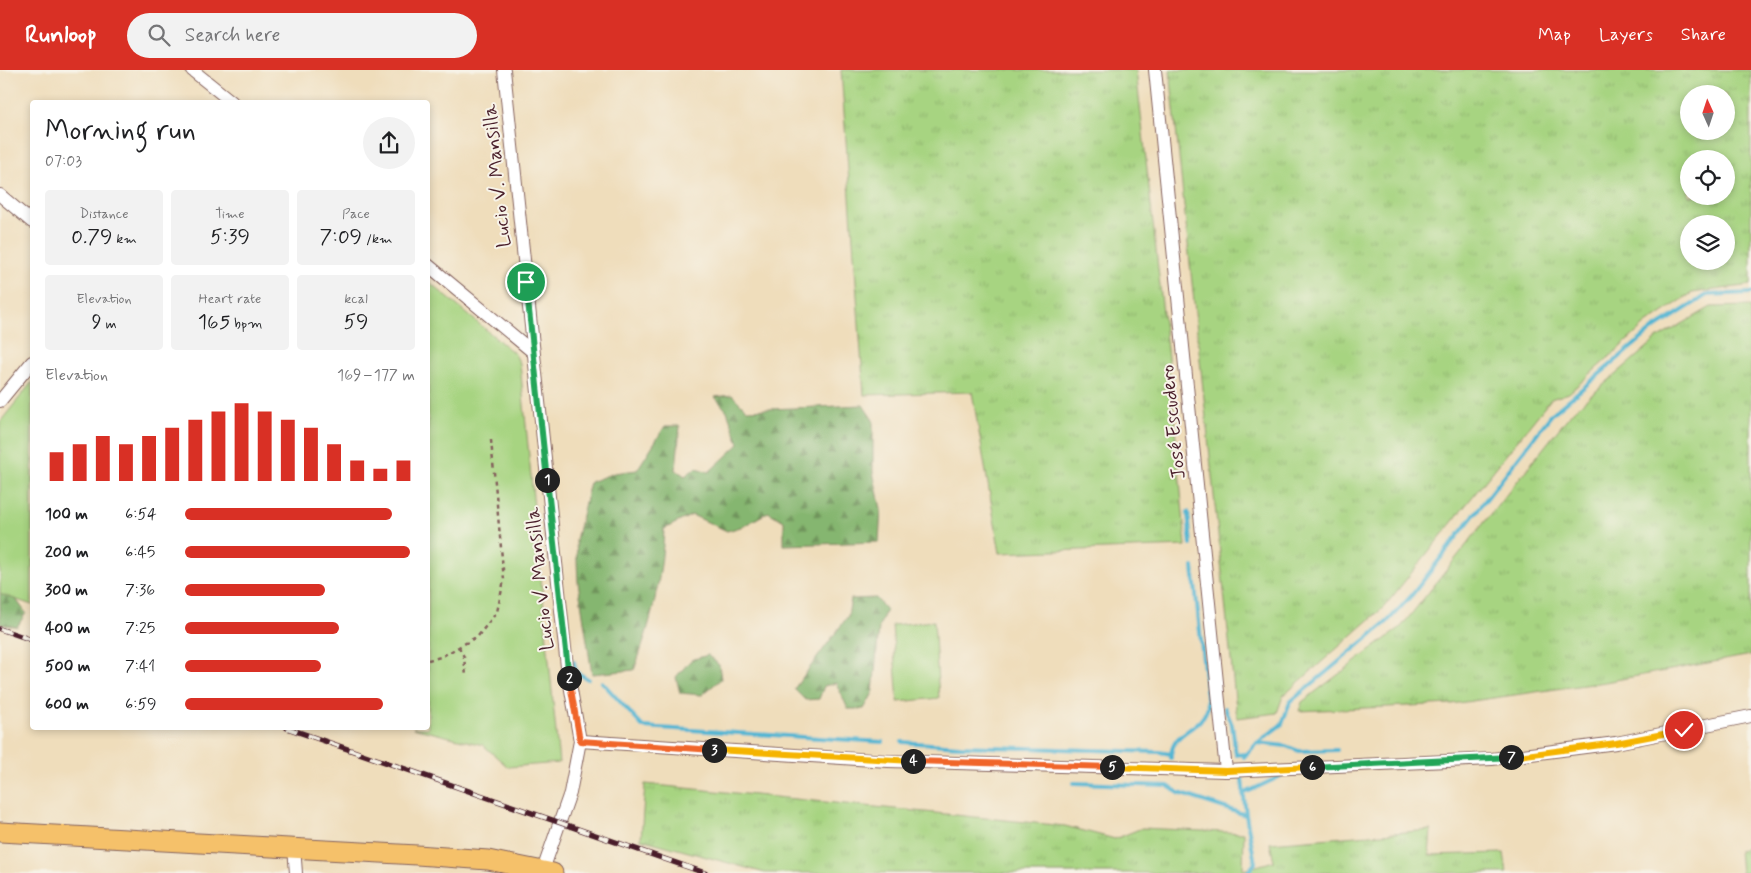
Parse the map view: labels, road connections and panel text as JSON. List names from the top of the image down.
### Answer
{
  "streets": {
    "street": ["Lucio V. Mansilla", "José Escudero"]
  },
  "north": "top",
  "page": {
    "header": "Runloop",
    "search": "Search here",
    "nav": ["Map", "Layers", "Share"],
    "heading": ["Morning run", "07:03"],
    "stats": [
      ["Distance", "0.79 km"],
      ["Time", "5:39"],
      ["Pace", "7:09 /km"],
      ["Elevation", "9 m"],
      ["Heart rate", "165 bpm"],
      ["kcal", "59"]
    ],
    "chart": ["Elevation", "169–177 m"],
    "pins": [
      "1",
      "2",
      "3",
      "7",
      "4",
      "5",
      "6"
    ],
    "list": [
      {
        "name": "100 m",
        "note": "6:54"
      },
      {
        "name": "200 m",
        "note": "6:45"
      },
      {
        "name": "300 m",
        "note": "7:36"
      },
      {
        "name": "400 m",
        "note": "7:25"
      },
      {
        "name": "500 m",
        "note": "7:41"
      },
      {
        "name": "600 m",
        "note": "6:59"
      }
    ]
  }
}
